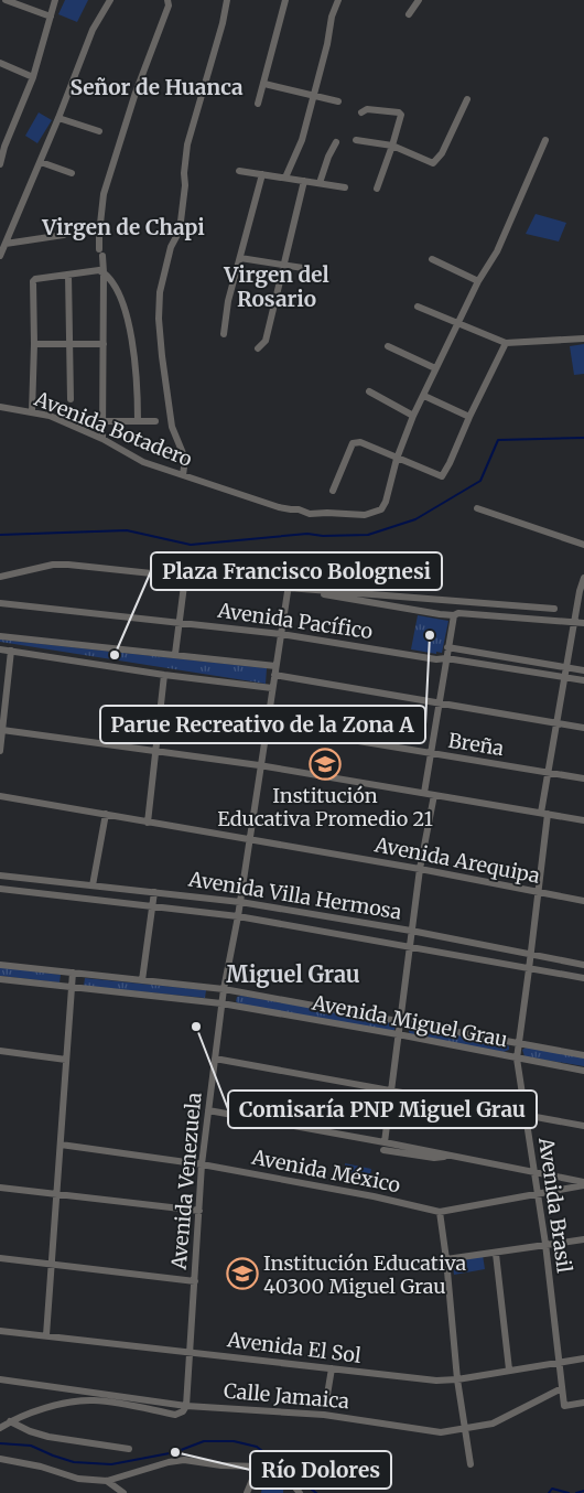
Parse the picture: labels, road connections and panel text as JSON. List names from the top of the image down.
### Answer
{
  "streets": {
    "street": [
      "Avenida Botadero",
      "Avenida Pacífico",
      "Breña",
      "Avenida Arequipa",
      "Avenida Villa Hermosa",
      "Avenida Miguel Grau",
      "Avenida México",
      "Avenida Venezuela",
      "Avenida Brasil",
      "Avenida El Sol",
      "Calle Jamaica"
    ]
  },
  "crossings": [
    ["Avenida Pacífico", "Avenida Venezuela"],
    ["Avenida Pacífico", "Avenida Brasil"],
    ["Breña", "Avenida Venezuela"],
    ["Breña", "Avenida Brasil"],
    ["Avenida Arequipa", "Avenida Venezuela"],
    ["Avenida Arequipa", "Avenida Brasil"],
    ["Avenida Villa Hermosa", "Avenida Venezuela"],
    ["Avenida Villa Hermosa", "Avenida Brasil"],
    ["Avenida Miguel Grau", "Avenida Venezuela"],
    ["Avenida Miguel Grau", "Avenida Brasil"],
    ["Avenida México", "Avenida Venezuela"],
    ["Avenida México", "Avenida Brasil"],
    ["Avenida Venezuela", "Avenida El Sol"],
    ["Avenida Venezuela", "Calle Jamaica"],
    ["Avenida Brasil", "Avenida El Sol"],
    ["Avenida Brasil", "Calle Jamaica"]
  ],
  "districts": [
    "Señor de Huanca",
    "Virgen de Chapi",
    "Virgen del Rosario",
    "Miguel Grau"
  ],
  "places": {
    "other": [
      "Parue Recreativo de la Zona A",
      "Plaza Francisco Bolognesi",
      "Comisaría PNP Miguel Grau",
      "Río Dolores"
    ],
    "school or university": ["Institución Educativa Promedio 21", "Institución Educativa 40300 Miguel Grau"]
  }
}
